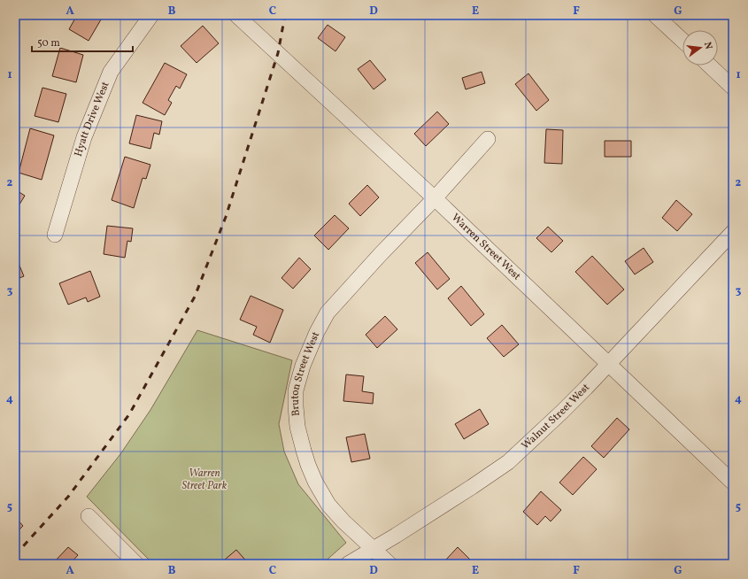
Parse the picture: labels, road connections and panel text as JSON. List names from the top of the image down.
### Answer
{
  "streets": {
    "street": [
      "Hyatt Drive West",
      "Warren Street West",
      "Bruton Street West",
      "Walnut Street West"
    ]
  },
  "crossings": [
    ["Warren Street West", "Bruton Street West"],
    ["Warren Street West", "Walnut Street West"],
    ["Bruton Street West", "Walnut Street West"]
  ],
  "parks": ["Warren Street Park"],
  "scale_bar": "50 m",
  "north": "right",
  "grid": {
    "columns": [
      "A",
      "B",
      "C",
      "D",
      "E",
      "F",
      "G"
    ],
    "rows": [
      "1",
      "2",
      "3",
      "4",
      "5"
    ]
  }
}
